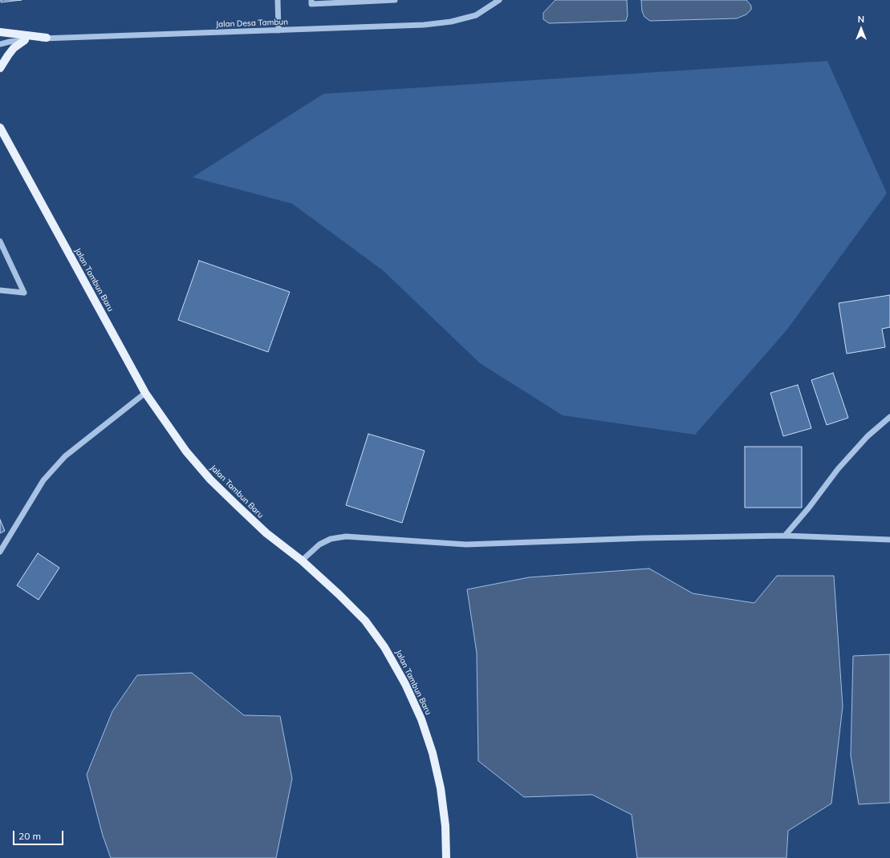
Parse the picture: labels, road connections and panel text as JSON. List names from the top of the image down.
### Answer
{
  "streets": {
    "main road": ["Jalan Tambun Baru"],
    "street": ["Jalan Desa Tambun"]
  },
  "scale_bar": "20 m",
  "north": "top"
}
